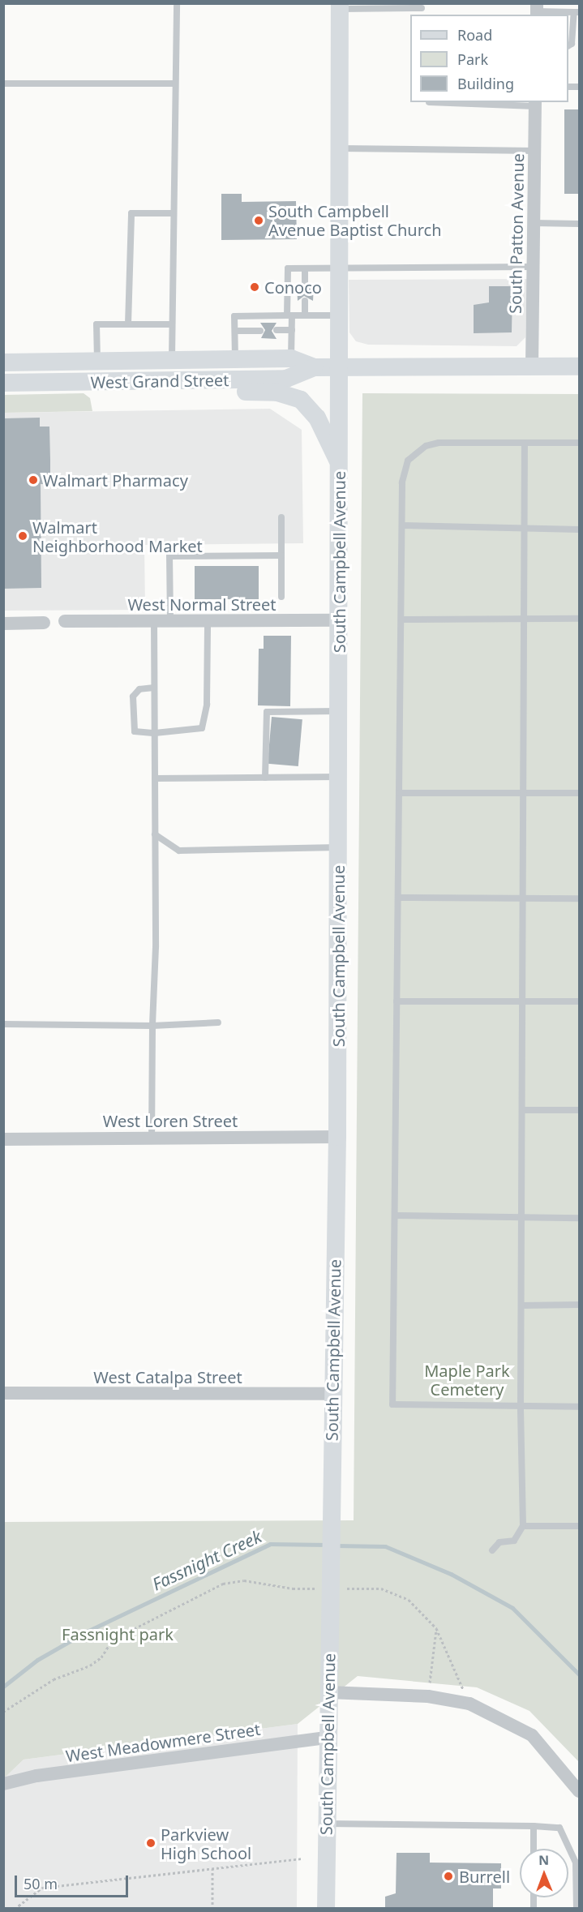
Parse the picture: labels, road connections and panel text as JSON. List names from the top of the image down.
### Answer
{
  "streets": {
    "main road": ["West Grand Street", "South Campbell Avenue"],
    "street": [
      "South Patton Avenue",
      "West Normal Street",
      "West Loren Street",
      "West Catalpa Street",
      "West Meadowmere Street"
    ]
  },
  "crossings": [
    ["South Patton Avenue", "West Grand Street"],
    ["West Grand Street", "South Campbell Avenue"],
    ["South Campbell Avenue", "West Normal Street"],
    ["South Campbell Avenue", "West Loren Street"],
    ["South Campbell Avenue", "West Catalpa Street"],
    ["South Campbell Avenue", "West Meadowmere Street"]
  ],
  "water": ["Fassnight Creek"],
  "parks": ["Maple Park Cemetery", "Fassnight park"],
  "places": [
    "South Campbell Avenue Baptist Church",
    "Conoco",
    "Walmart Pharmacy",
    "Walmart Neighborhood Market",
    "Parkview High School",
    "Burrell"
  ],
  "legend": ["Road", "Park", "Building"],
  "scale_bar": "50 m",
  "north": "top"
}
